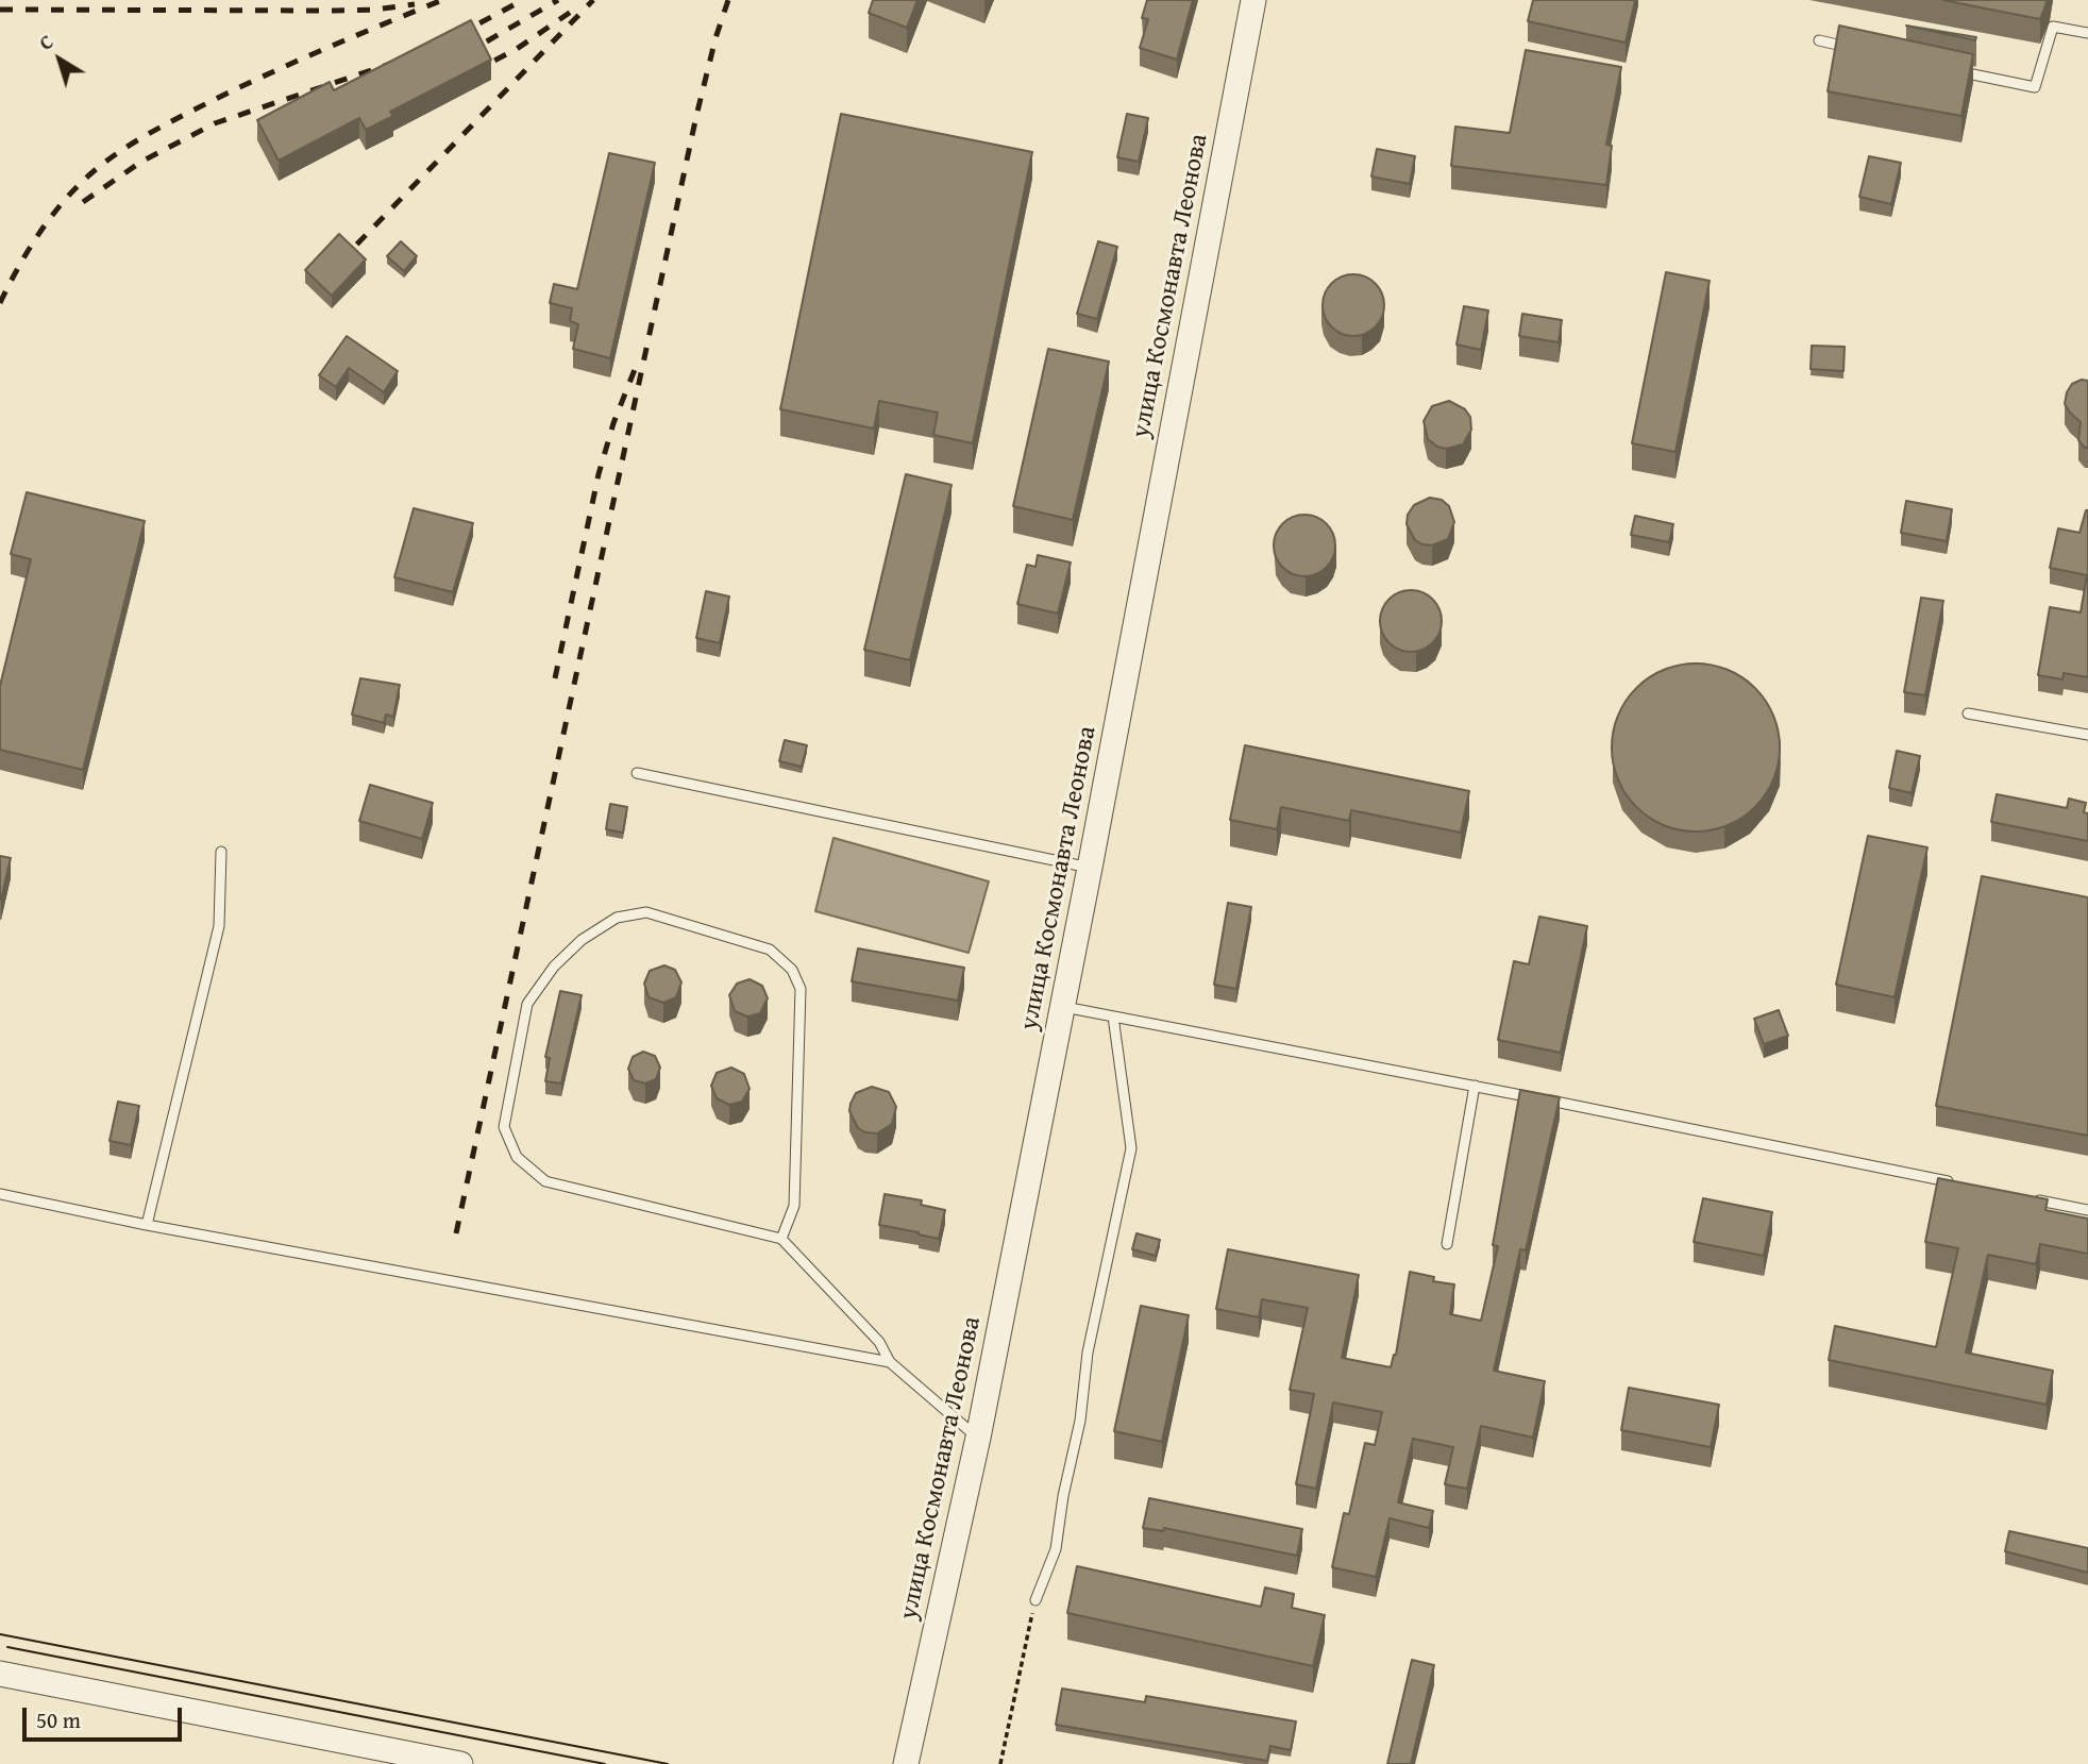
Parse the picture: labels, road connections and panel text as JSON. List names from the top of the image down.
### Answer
{
  "streets": {
    "street": ["улица Космонавта Леонова"]
  },
  "scale_bar": "50 m",
  "north": "top left"
}
